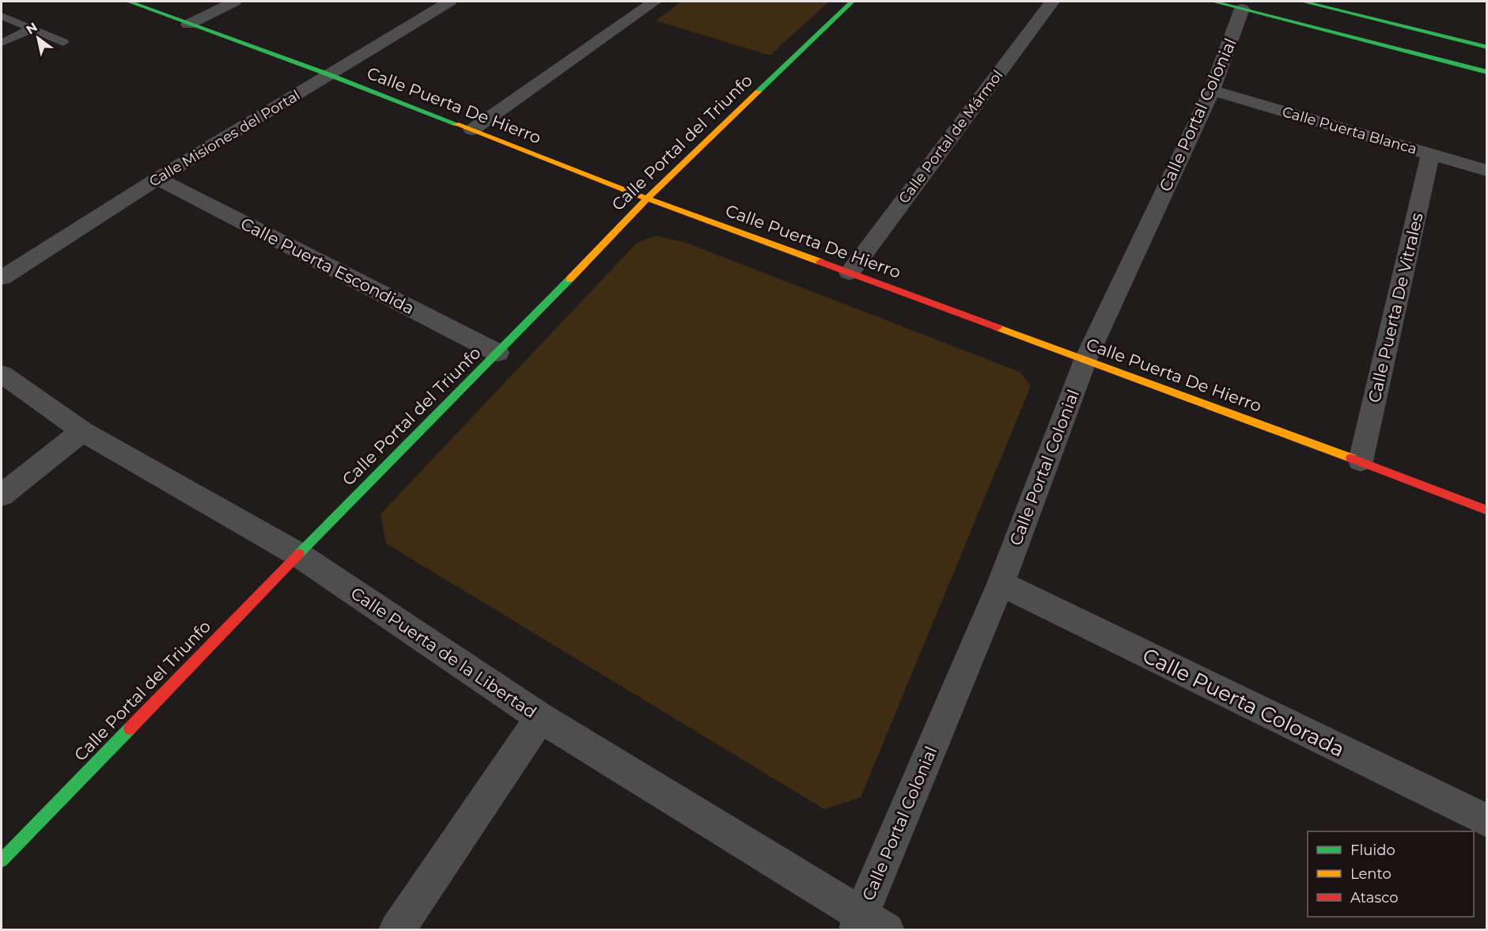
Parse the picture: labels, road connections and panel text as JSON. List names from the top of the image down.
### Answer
{
  "streets": {
    "street": [
      "Calle Puerta De Hierro",
      "Calle Portal Colonial",
      "Calle Puerta Blanca",
      "Calle Portal de Mármol",
      "Calle Misiones del Portal",
      "Calle Portal del Triunfo",
      "Calle Puerta Escondida",
      "Calle Puerta De Vitrales",
      "Calle Puerta de la Libertad",
      "Calle Puerta Colorada"
    ]
  },
  "crossings": [
    ["Calle Puerta De Hierro", "Calle Portal Colonial"],
    ["Calle Puerta De Hierro", "Calle Portal de Mármol"],
    ["Calle Puerta De Hierro", "Calle Misiones del Portal"],
    ["Calle Puerta De Hierro", "Calle Portal del Triunfo"],
    ["Calle Puerta De Hierro", "Calle Puerta De Vitrales"],
    ["Calle Portal Colonial", "Calle Puerta Blanca"],
    ["Calle Portal Colonial", "Calle Puerta de la Libertad"],
    ["Calle Portal Colonial", "Calle Puerta Colorada"],
    ["Calle Puerta Blanca", "Calle Puerta De Vitrales"],
    ["Calle Misiones del Portal", "Calle Puerta Escondida"],
    ["Calle Portal del Triunfo", "Calle Puerta Escondida"],
    ["Calle Portal del Triunfo", "Calle Puerta de la Libertad"]
  ],
  "legend": ["Fluido", "Lento", "Atasco"],
  "north": "top left"
}
